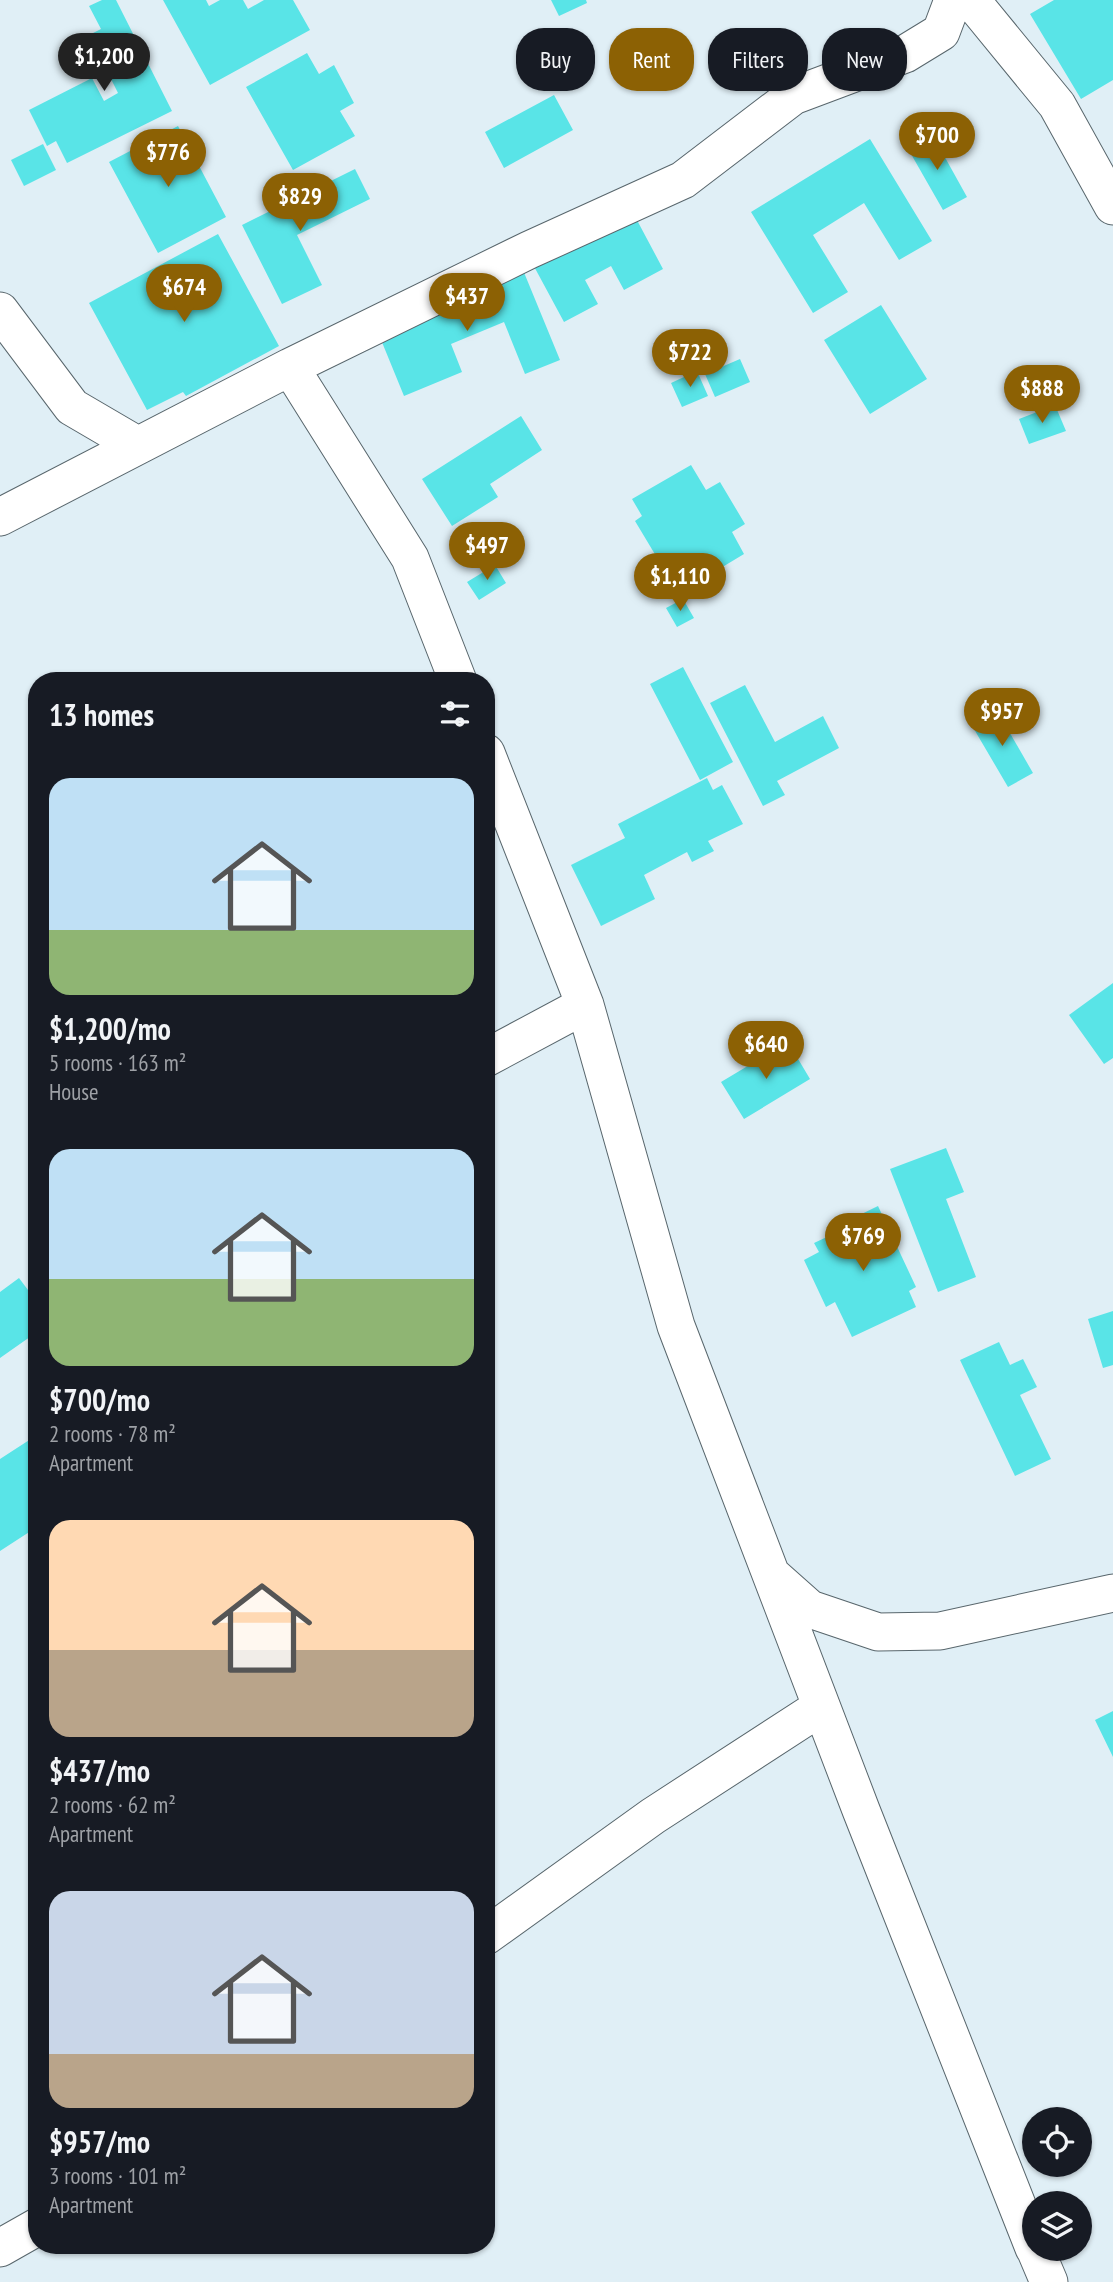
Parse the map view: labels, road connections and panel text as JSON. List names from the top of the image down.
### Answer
{
  "page": {
    "chip": [
      "Buy",
      "Rent",
      "Filters",
      "New"
    ],
    "price": [
      "$1,200",
      "$700",
      "$776",
      "$829",
      "$674",
      "$437",
      "$722",
      "$888",
      "$497",
      "$1,110",
      "$957",
      "$640",
      "$769"
    ],
    "heading": "13 homes",
    "list": [
      {
        "name": "$1,200/mo",
        "note": "5 rooms · 163 m² · House"
      },
      {
        "name": "$700/mo",
        "note": "2 rooms · 78 m² · Apartment"
      },
      {
        "name": "$437/mo",
        "note": "2 rooms · 62 m² · Apartment"
      },
      {
        "name": "$957/mo",
        "note": "3 rooms · 101 m² · Apartment"
      }
    ]
  }
}
